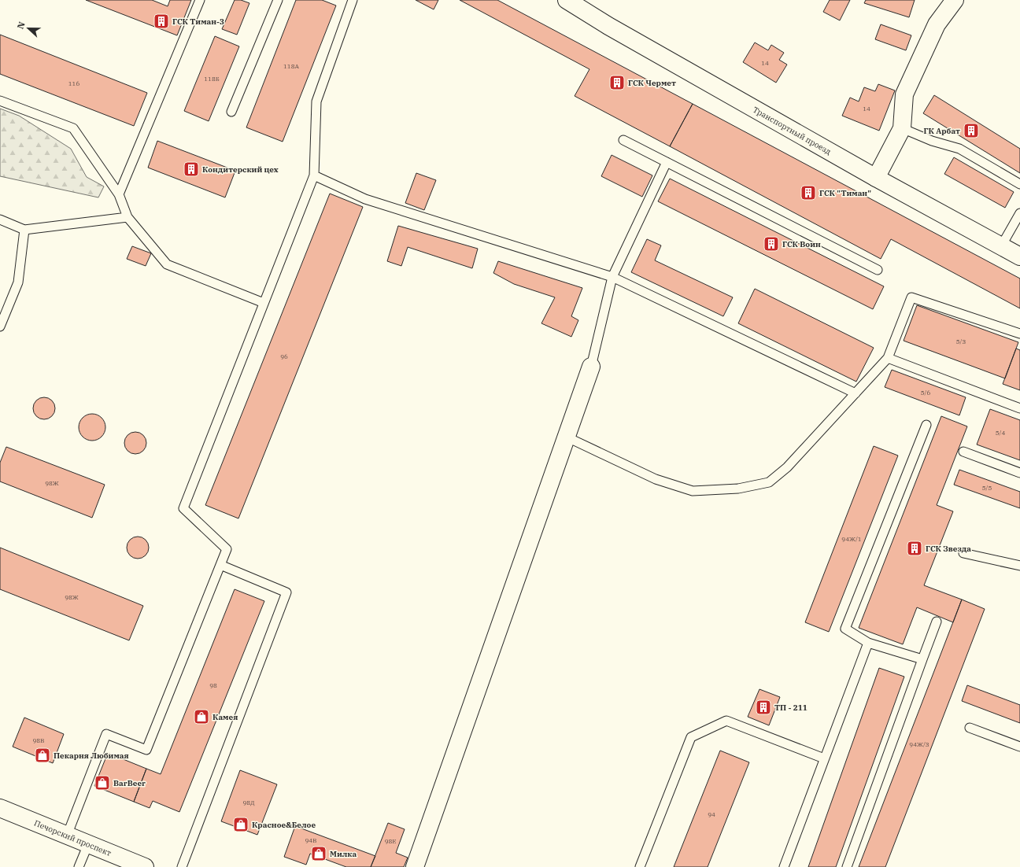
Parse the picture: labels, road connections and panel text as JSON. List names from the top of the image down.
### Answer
{
  "streets": {
    "street": ["Транспортный проезд", "Печорский проспект"]
  },
  "places": {
    "building": [
      "ГСК Тиман-3",
      "ГСК Чермет",
      "ГК Арбат",
      "Кондитерский цех",
      "ГСК \"Тиман\"",
      "ГСК Воин",
      "ГСК Звезда",
      "ТП - 211"
    ],
    "shop": [
      "Камея",
      "Пекарня Любимая",
      "BarBeer",
      "Красное&Белое",
      "Милка"
    ]
  },
  "house_numbers": [
    "14",
    "118А",
    "118Б",
    "116",
    "14",
    "5/3",
    "96",
    "5/6",
    "5/4",
    "98Ж",
    "5/5",
    "94Ж/1",
    "98Ж",
    "98",
    "98В",
    "94Ж/3",
    "98Д",
    "94",
    "94В",
    "98Е"
  ],
  "north": "left"
}
